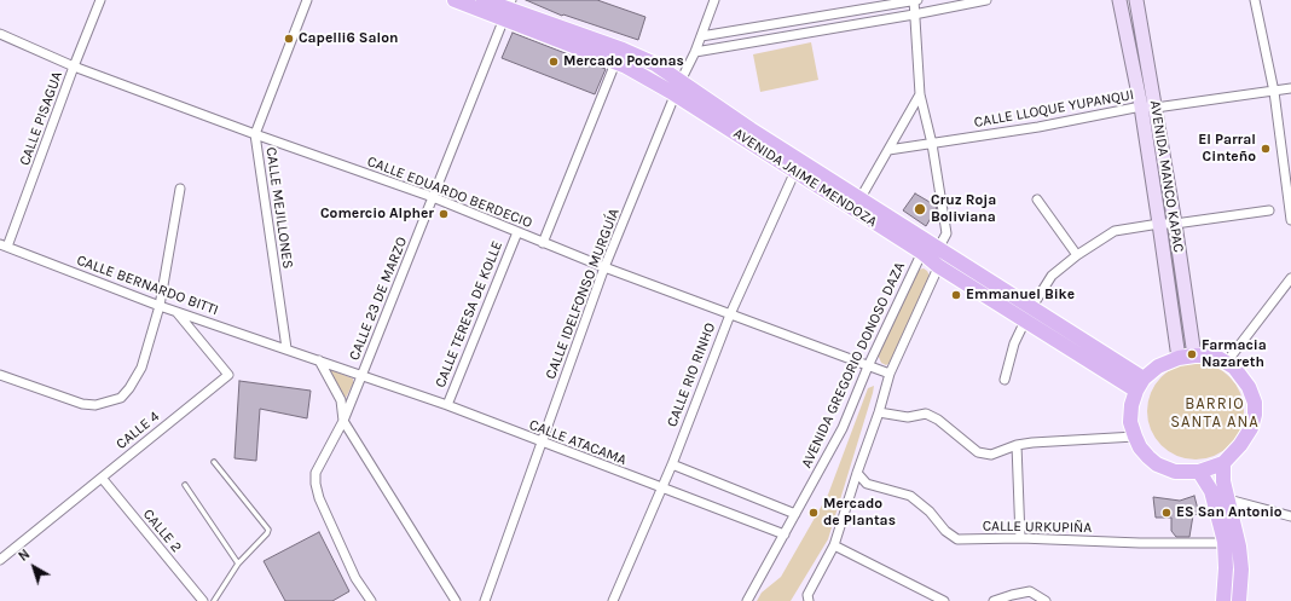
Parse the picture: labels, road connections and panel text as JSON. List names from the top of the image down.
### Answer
{
  "streets": {
    "main road": ["AVENIDA MANCO KAPAC", "AVENIDA JAIME MENDOZA"],
    "street": [
      "CALLE LLOQUE YUPANQUI",
      "CALLE PISAGUA",
      "CALLE EDUARDO BERDECIO",
      "CALLE MEJILLONES",
      "CALLE BERNARDO BITTI",
      "CALLE IDELFONSO MURGUÍA",
      "CALLE 23 DE MARZO",
      "CALLE TERESA DE KOLLE",
      "AVENIDA GREGORIO DONOSO DAZA",
      "CALLE RIO RINHO",
      "CALLE 4",
      "CALLE ATACAMA",
      "CALLE URKUPIÑA",
      "CALLE 2"
    ]
  },
  "crossings": [
    ["CALLE LLOQUE YUPANQUI", "AVENIDA MANCO KAPAC"],
    ["CALLE PISAGUA", "CALLE EDUARDO BERDECIO"],
    ["CALLE PISAGUA", "CALLE BERNARDO BITTI"],
    ["AVENIDA MANCO KAPAC", "AVENIDA JAIME MENDOZA"],
    ["AVENIDA JAIME MENDOZA", "CALLE IDELFONSO MURGUÍA"],
    ["AVENIDA JAIME MENDOZA", "CALLE 23 DE MARZO"],
    ["AVENIDA JAIME MENDOZA", "AVENIDA GREGORIO DONOSO DAZA"],
    ["AVENIDA JAIME MENDOZA", "CALLE RIO RINHO"],
    ["CALLE EDUARDO BERDECIO", "CALLE MEJILLONES"],
    ["CALLE EDUARDO BERDECIO", "CALLE IDELFONSO MURGUÍA"],
    ["CALLE EDUARDO BERDECIO", "CALLE 23 DE MARZO"],
    ["CALLE EDUARDO BERDECIO", "CALLE TERESA DE KOLLE"],
    ["CALLE EDUARDO BERDECIO", "AVENIDA GREGORIO DONOSO DAZA"],
    ["CALLE EDUARDO BERDECIO", "CALLE RIO RINHO"],
    ["CALLE MEJILLONES", "CALLE BERNARDO BITTI"],
    ["CALLE BERNARDO BITTI", "CALLE 4"],
    ["CALLE IDELFONSO MURGUÍA", "CALLE ATACAMA"],
    ["CALLE 23 DE MARZO", "CALLE ATACAMA"],
    ["CALLE TERESA DE KOLLE", "CALLE ATACAMA"],
    ["AVENIDA GREGORIO DONOSO DAZA", "CALLE ATACAMA"],
    ["CALLE RIO RINHO", "CALLE ATACAMA"],
    ["CALLE 4", "CALLE 2"]
  ],
  "districts": ["BARRIO SANTA ANA"],
  "places": [
    "Capelli6 Salon",
    "Mercado Poconas",
    "El Parral Cinteño",
    "Cruz Roja Boliviana",
    "Comercio Alpher",
    "Emmanuel Bike",
    "Farmacia Nazareth",
    "Mercado de Plantas",
    "ES San Antonio"
  ],
  "north": "top left"
}
